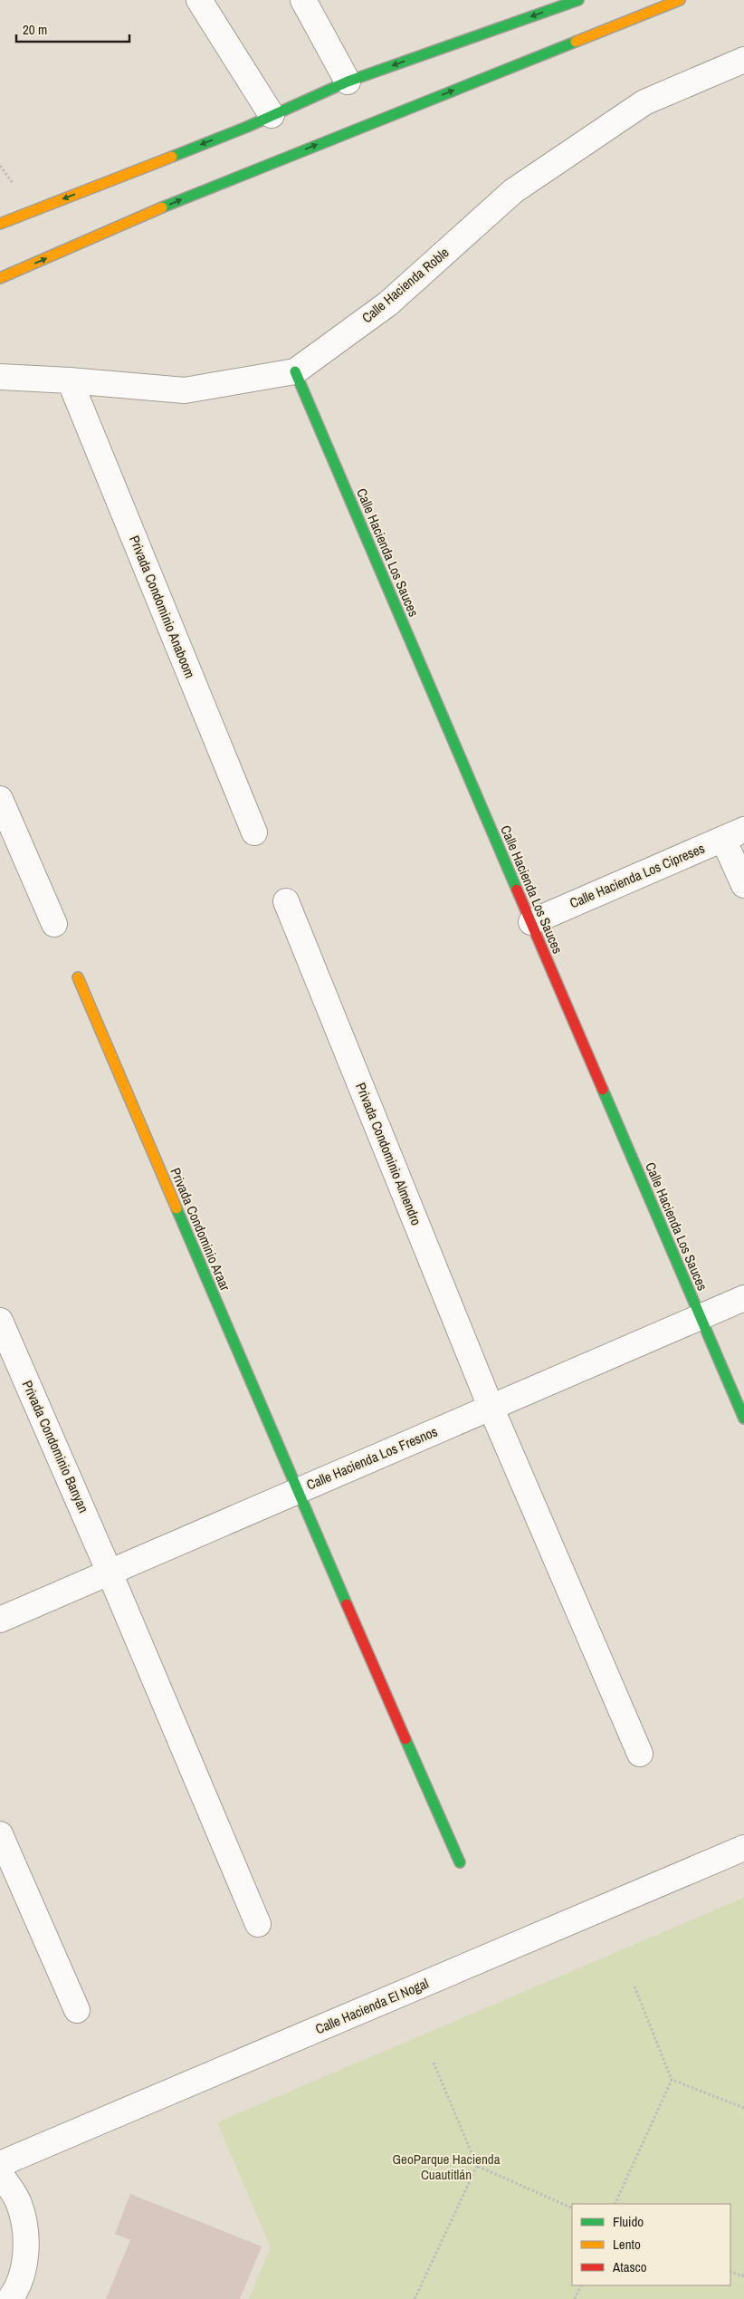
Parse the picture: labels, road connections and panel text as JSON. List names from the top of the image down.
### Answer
{
  "streets": {
    "street": [
      "Calle Hacienda Roble",
      "Calle Hacienda Los Sauces",
      "Privada Condominio Anaboom",
      "Calle Hacienda Los Cipreses",
      "Privada Condominio Almendro",
      "Privada Condominio Araar",
      "Privada Condominio Banyan",
      "Calle Hacienda Los Fresnos",
      "Calle Hacienda El Nogal"
    ]
  },
  "crossings": [
    ["Calle Hacienda Roble", "Calle Hacienda Los Sauces"],
    ["Calle Hacienda Roble", "Privada Condominio Anaboom"],
    ["Calle Hacienda Los Sauces", "Calle Hacienda Los Cipreses"],
    ["Calle Hacienda Los Sauces", "Calle Hacienda Los Fresnos"],
    ["Privada Condominio Almendro", "Calle Hacienda Los Fresnos"],
    ["Privada Condominio Araar", "Calle Hacienda Los Fresnos"],
    ["Privada Condominio Banyan", "Calle Hacienda Los Fresnos"]
  ],
  "parks": ["GeoParque Hacienda Cuautitlán"],
  "legend": ["Fluido", "Lento", "Atasco"],
  "scale_bar": "20 m"
}
